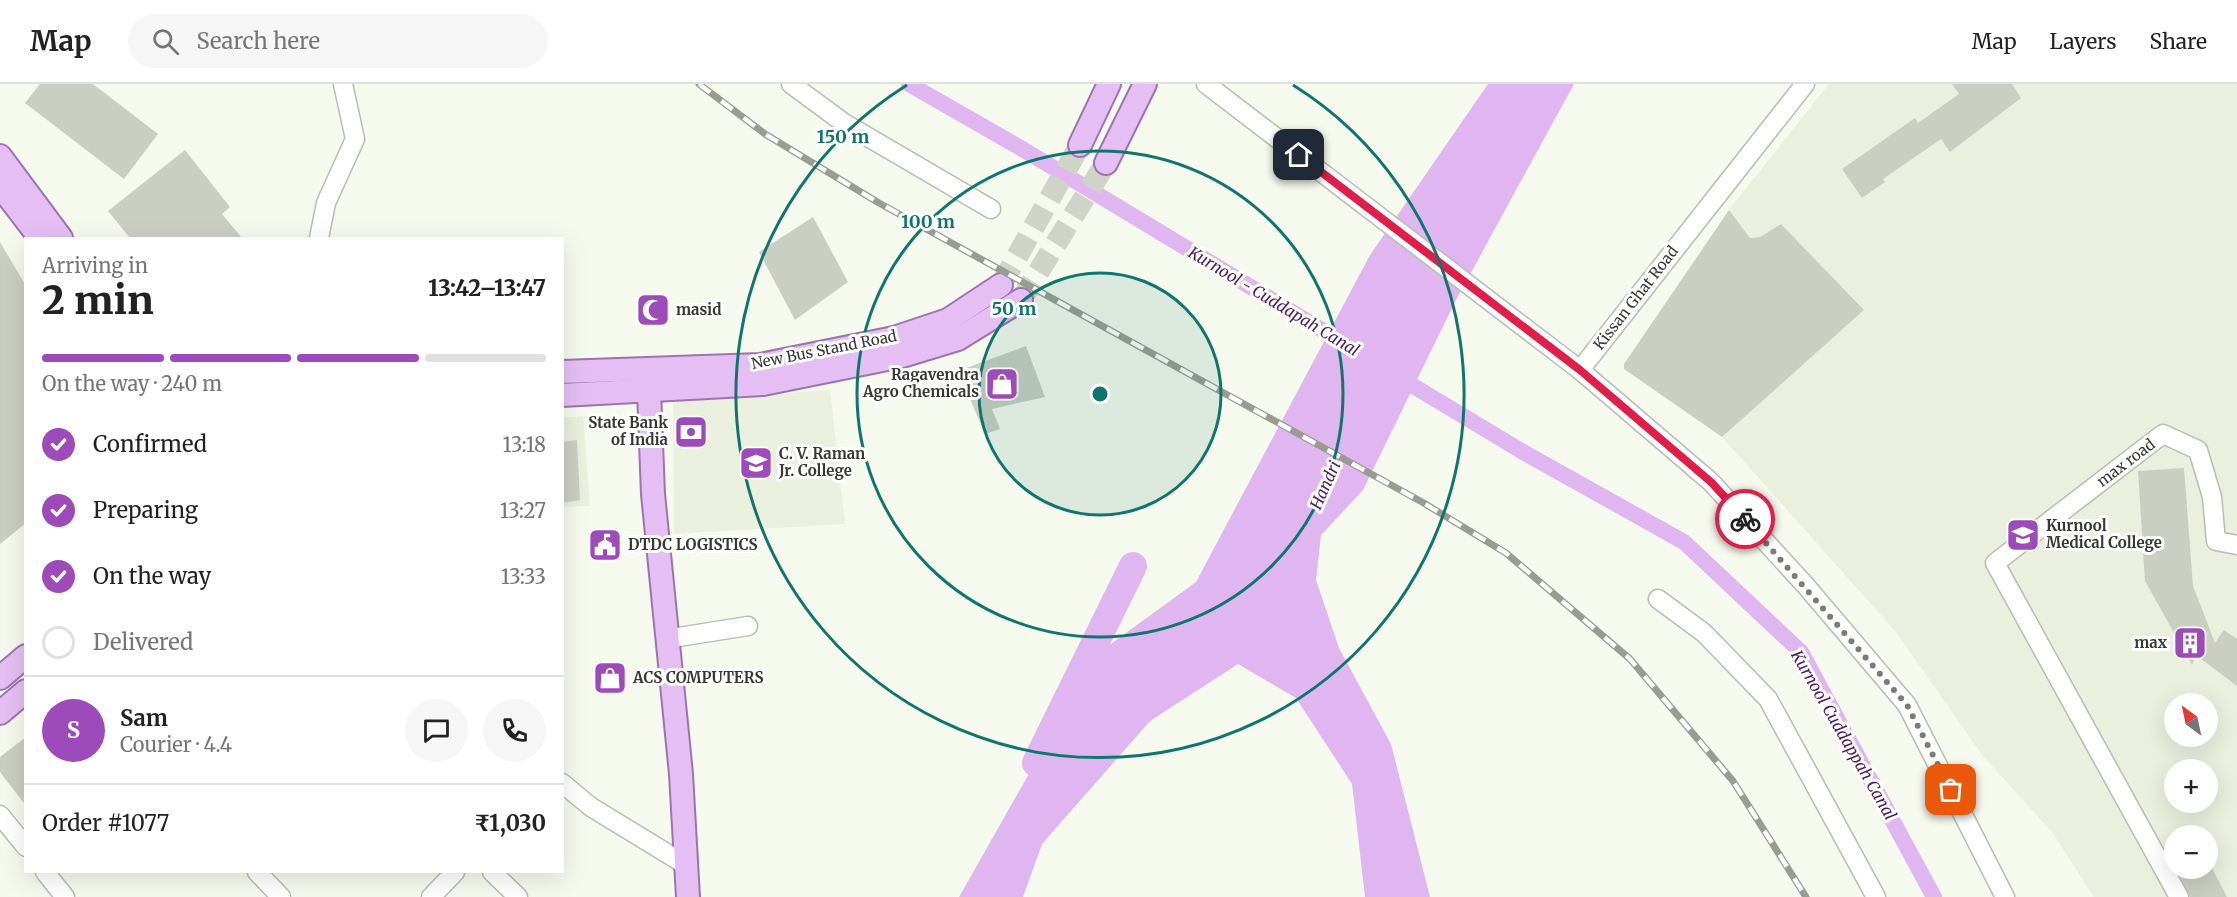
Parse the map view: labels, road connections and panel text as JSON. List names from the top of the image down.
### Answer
{
  "streets": {
    "main road": ["New Bus Stand Road"],
    "street": ["Kissan Ghat Road", "max road"]
  },
  "water": ["Kurnool - Cuddapah Canal", "Handri", "Kurnool Cuddappah Canal"],
  "places": {
    "mosque": ["masid"],
    "shop": ["Ragavendra Agro Chemicals", "ACS COMPUTERS"],
    "bank": ["State Bank of India"],
    "school or university": ["C. V. Raman Jr. College", "Kurnool Medical College"],
    "public building": ["DTDC LOGISTICS"],
    "building": ["max"]
  },
  "north": "top left",
  "page": {
    "header": "Map",
    "search": "Search here",
    "nav": ["Map", "Layers", "Share"],
    "heading": ["2 min", "Arriving in", "13:42–13:47"],
    "panel": [
      "Sam",
      "Courier · 4.4",
      "Order #1077",
      "₹1,030"
    ],
    "bar": "On the way · 240 m",
    "list": [
      ["Confirmed", "13:18"],
      ["Preparing", "13:27"],
      ["On the way", "13:33"],
      "Delivered"
    ],
    "map_buttons": ["+", "−"],
    "round": "S"
  },
  "rings": ["150 m", "100 m", "50 m"]
}
